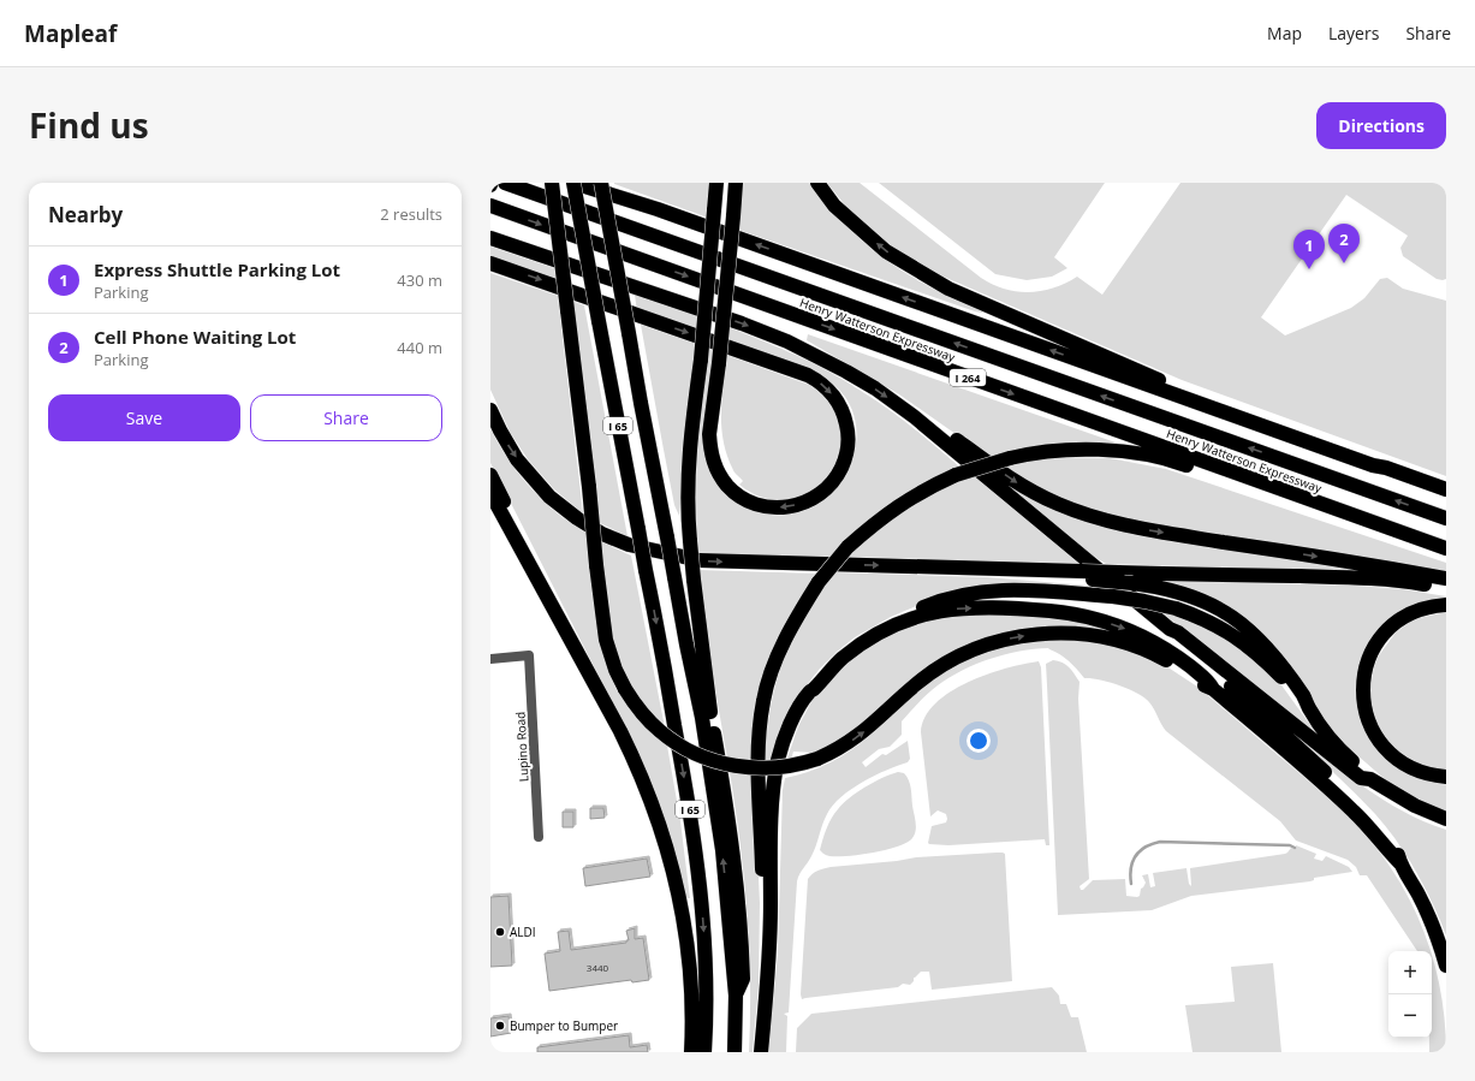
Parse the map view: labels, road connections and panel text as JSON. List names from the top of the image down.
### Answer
{
  "streets": {
    "highway": ["Henry Watterson Expressway", "I 264", "I 65"],
    "street": ["Lupino Road"]
  },
  "places": ["ALDI", "Bumper to Bumper"],
  "house_numbers": ["3440"],
  "page": {
    "header": "Mapleaf",
    "nav": ["Map", "Layers", "Share"],
    "title": "Find us",
    "buttons": [
      "Directions",
      ["Save", "Share"]
    ],
    "heading": ["Nearby", "2 results"],
    "pins": ["2", "1"],
    "list": [
      {
        "mark": "1",
        "name": "Express Shuttle Parking Lot",
        "note": "Parking",
        "value": "430 m"
      },
      {
        "mark": "2",
        "name": "Cell Phone Waiting Lot",
        "note": "Parking",
        "value": "440 m"
      }
    ],
    "map_buttons": ["+", "−"]
  }
}
